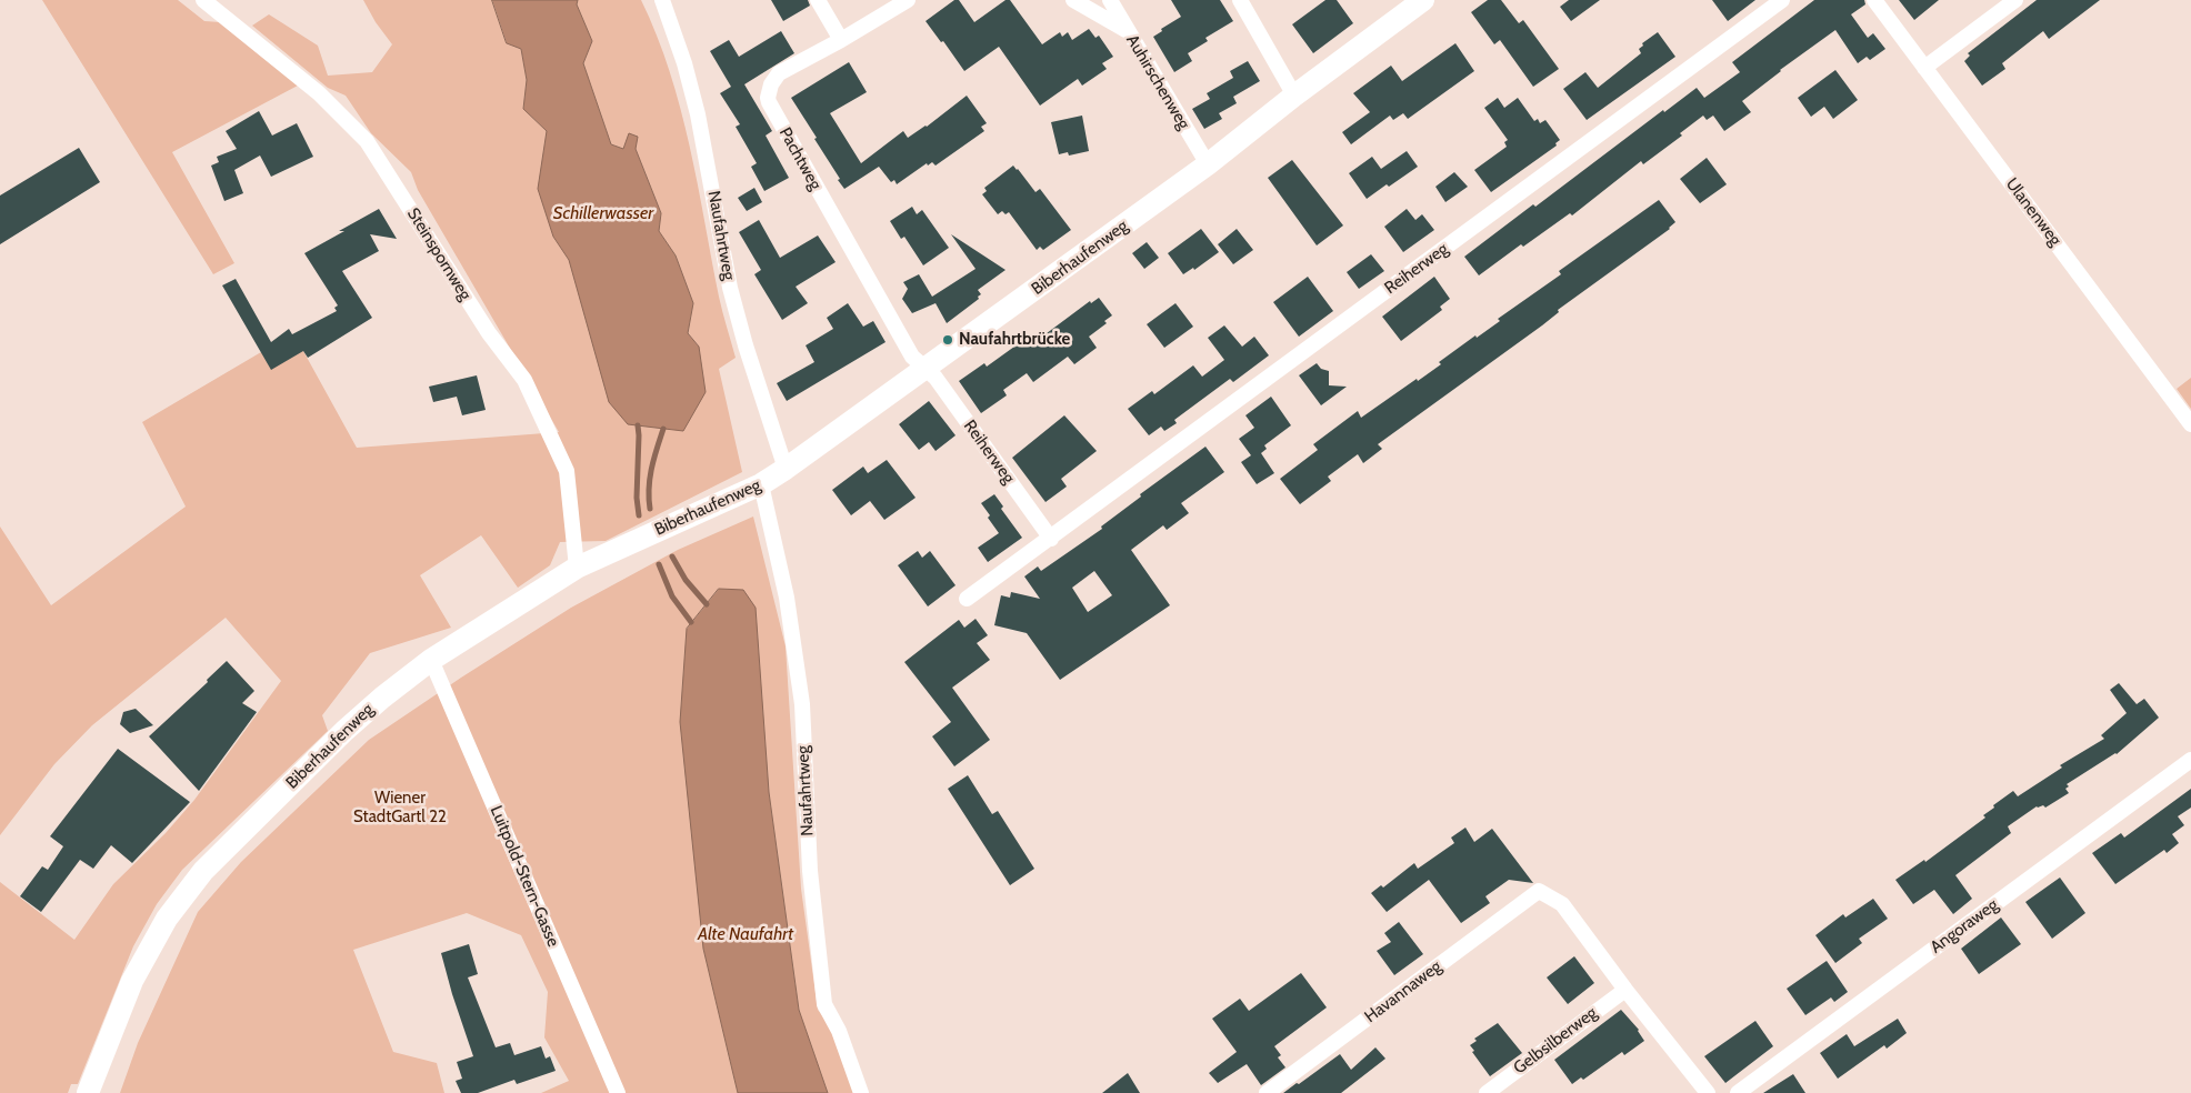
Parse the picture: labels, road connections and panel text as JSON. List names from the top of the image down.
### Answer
{
  "streets": {
    "main road": ["Biberhaufenweg"],
    "street": [
      "Auhirschenweg",
      "Pachtweg",
      "Ulanenweg",
      "Naufahrtweg",
      "Steinspornweg",
      "Reiherweg",
      "Luitpold-Stern-Gasse",
      "Angoraweg",
      "Havannaweg",
      "Gelbsilberweg"
    ]
  },
  "crossings": [
    ["Auhirschenweg", "Biberhaufenweg"],
    ["Pachtweg", "Biberhaufenweg"],
    ["Pachtweg", "Reiherweg"],
    ["Naufahrtweg", "Biberhaufenweg"],
    ["Steinspornweg", "Biberhaufenweg"],
    ["Biberhaufenweg", "Reiherweg"],
    ["Biberhaufenweg", "Luitpold-Stern-Gasse"],
    ["Havannaweg", "Gelbsilberweg"]
  ],
  "water": ["Schillerwasser", "Alte Naufahrt"],
  "parks": ["Wiener StadtGartl 22"],
  "places": ["Naufahrtbrücke"]
}
